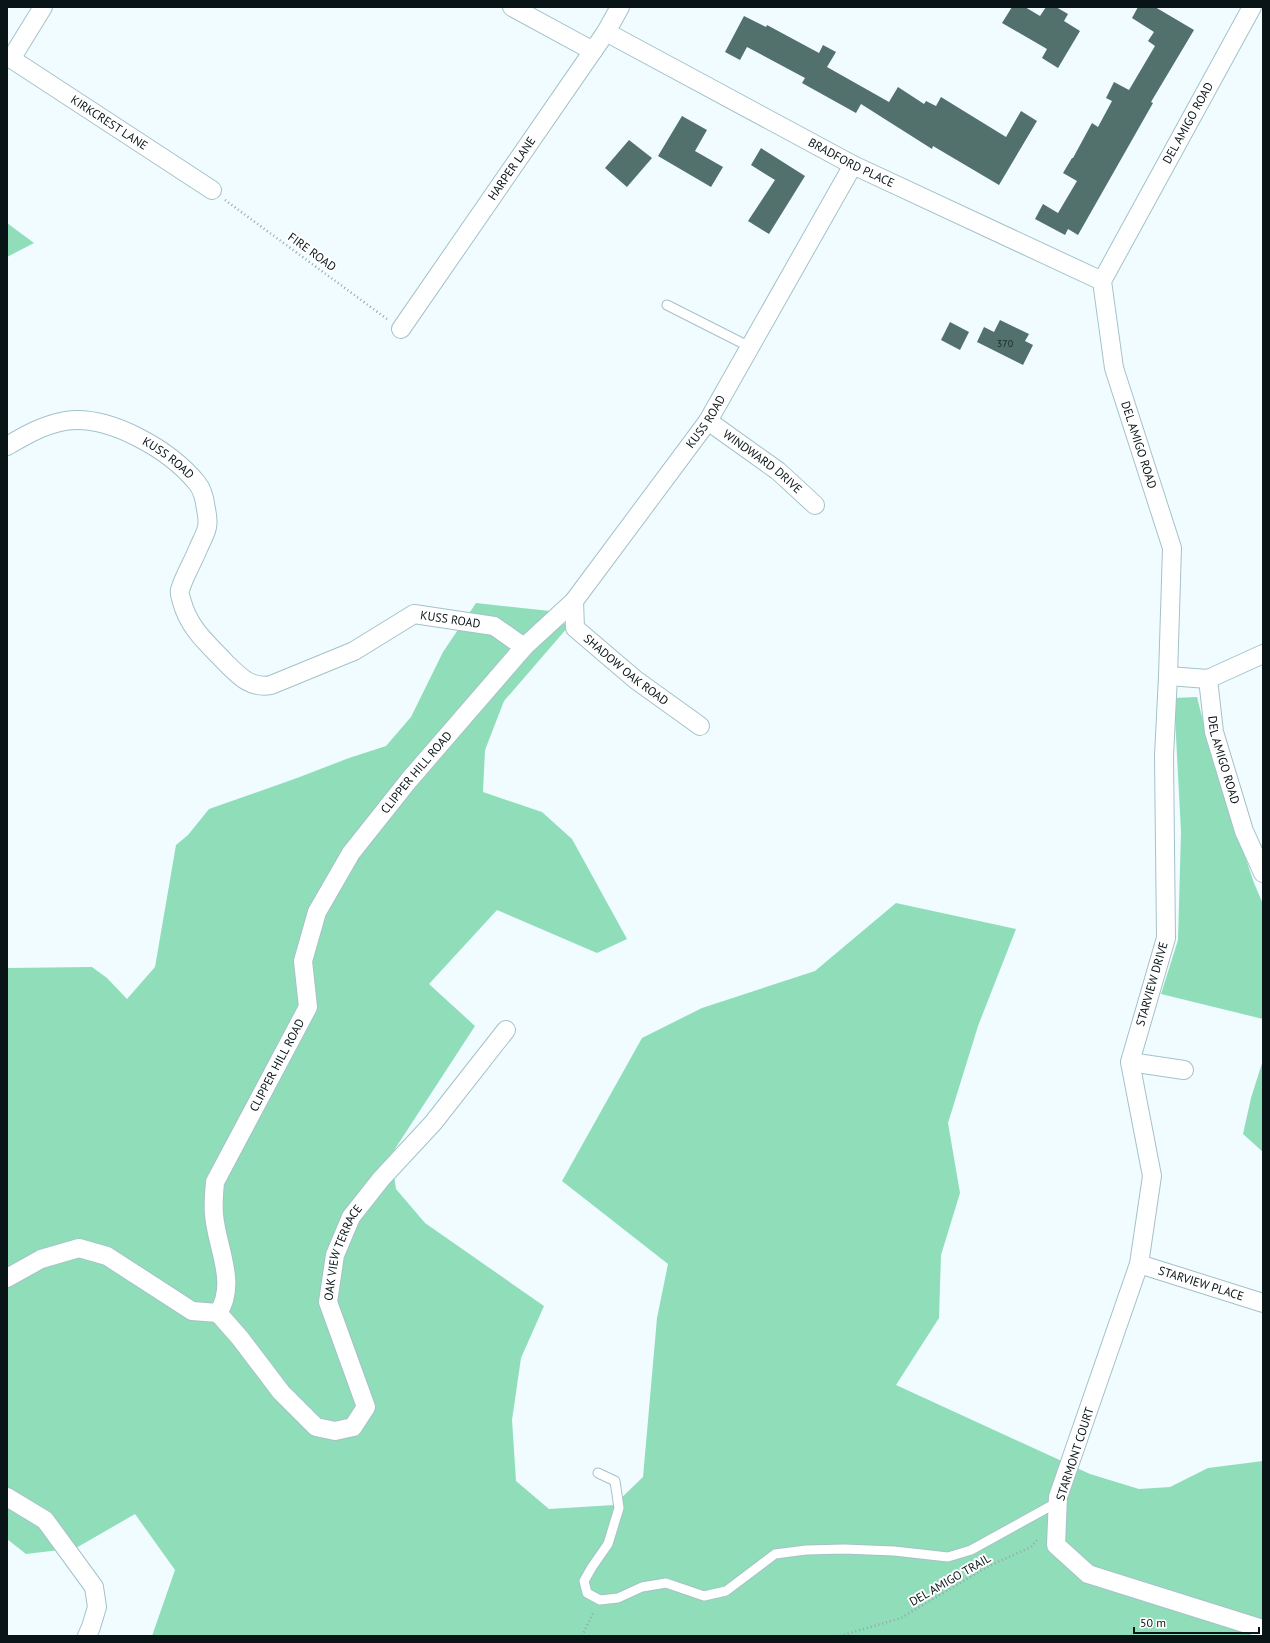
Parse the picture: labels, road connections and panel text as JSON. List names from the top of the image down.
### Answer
{
  "streets": {
    "street": [
      "KIRKCREST LANE",
      "DEL AMIGO ROAD",
      "BRADFORD PLACE",
      "HARPER LANE",
      "KUSS ROAD",
      "WINDWARD DRIVE",
      "SHADOW OAK ROAD",
      "CLIPPER HILL ROAD",
      "STARVIEW DRIVE",
      "OAK VIEW TERRACE",
      "STARVIEW PLACE",
      "STARMONT COURT"
    ],
    "path": ["FIRE ROAD", "DEL AMIGO TRAIL"]
  },
  "crossings": [
    ["KIRKCREST LANE", "FIRE ROAD"],
    ["DEL AMIGO ROAD", "BRADFORD PLACE"],
    ["DEL AMIGO ROAD", "STARVIEW DRIVE"],
    ["BRADFORD PLACE", "HARPER LANE"],
    ["BRADFORD PLACE", "KUSS ROAD"],
    ["HARPER LANE", "FIRE ROAD"],
    ["KUSS ROAD", "WINDWARD DRIVE"],
    ["KUSS ROAD", "SHADOW OAK ROAD"],
    ["KUSS ROAD", "CLIPPER HILL ROAD"],
    ["CLIPPER HILL ROAD", "OAK VIEW TERRACE"],
    ["STARVIEW DRIVE", "STARVIEW PLACE"],
    ["STARVIEW DRIVE", "STARMONT COURT"],
    ["STARVIEW PLACE", "STARMONT COURT"],
    ["STARMONT COURT", "DEL AMIGO TRAIL"]
  ],
  "house_numbers": ["370"],
  "scale_bar": "50 m"
}
